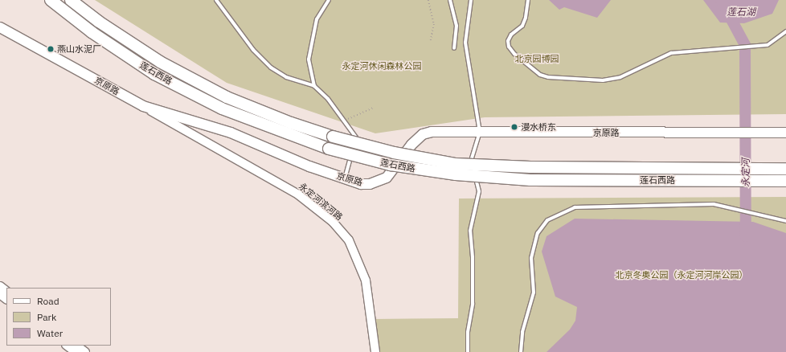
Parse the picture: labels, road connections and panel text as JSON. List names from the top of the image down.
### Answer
{
  "streets": {
    "highway": ["莲石西路"],
    "main road": ["京原路"],
    "street": ["永定河滨河路"]
  },
  "crossings": [
    ["京原路", "永定河滨河路"]
  ],
  "water": ["莲石湖", "永定河"],
  "parks": ["北京园博园", "永定河休闲森林公园", "北京冬奥公园（永定河河岸公园）"],
  "places": ["燕山水泥厂", "漫水桥东"],
  "legend": ["Road", "Park", "Water"]
}
